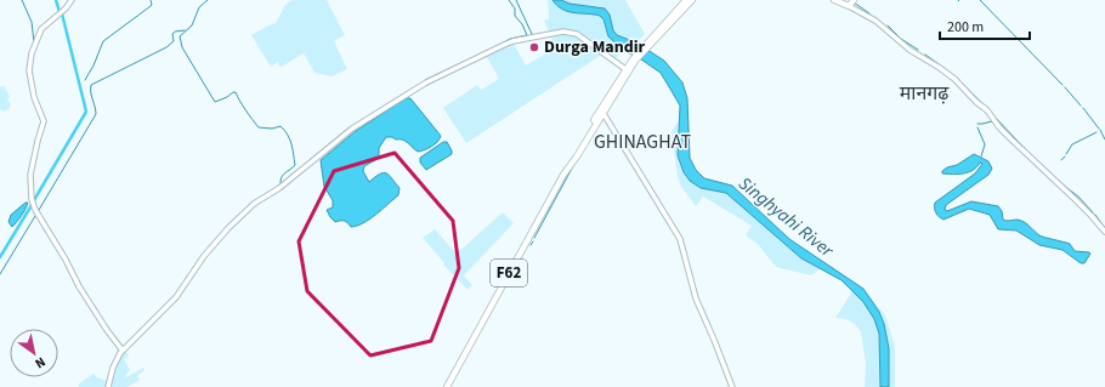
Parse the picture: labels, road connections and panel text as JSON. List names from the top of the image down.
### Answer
{
  "streets": {
    "main road": ["F62"]
  },
  "districts": ["मानगढ़", "GHINAGHAT"],
  "water": ["Singhyahi River"],
  "places": ["Durga Mandir"],
  "scale_bar": "200 m",
  "north": "bottom right"
}
